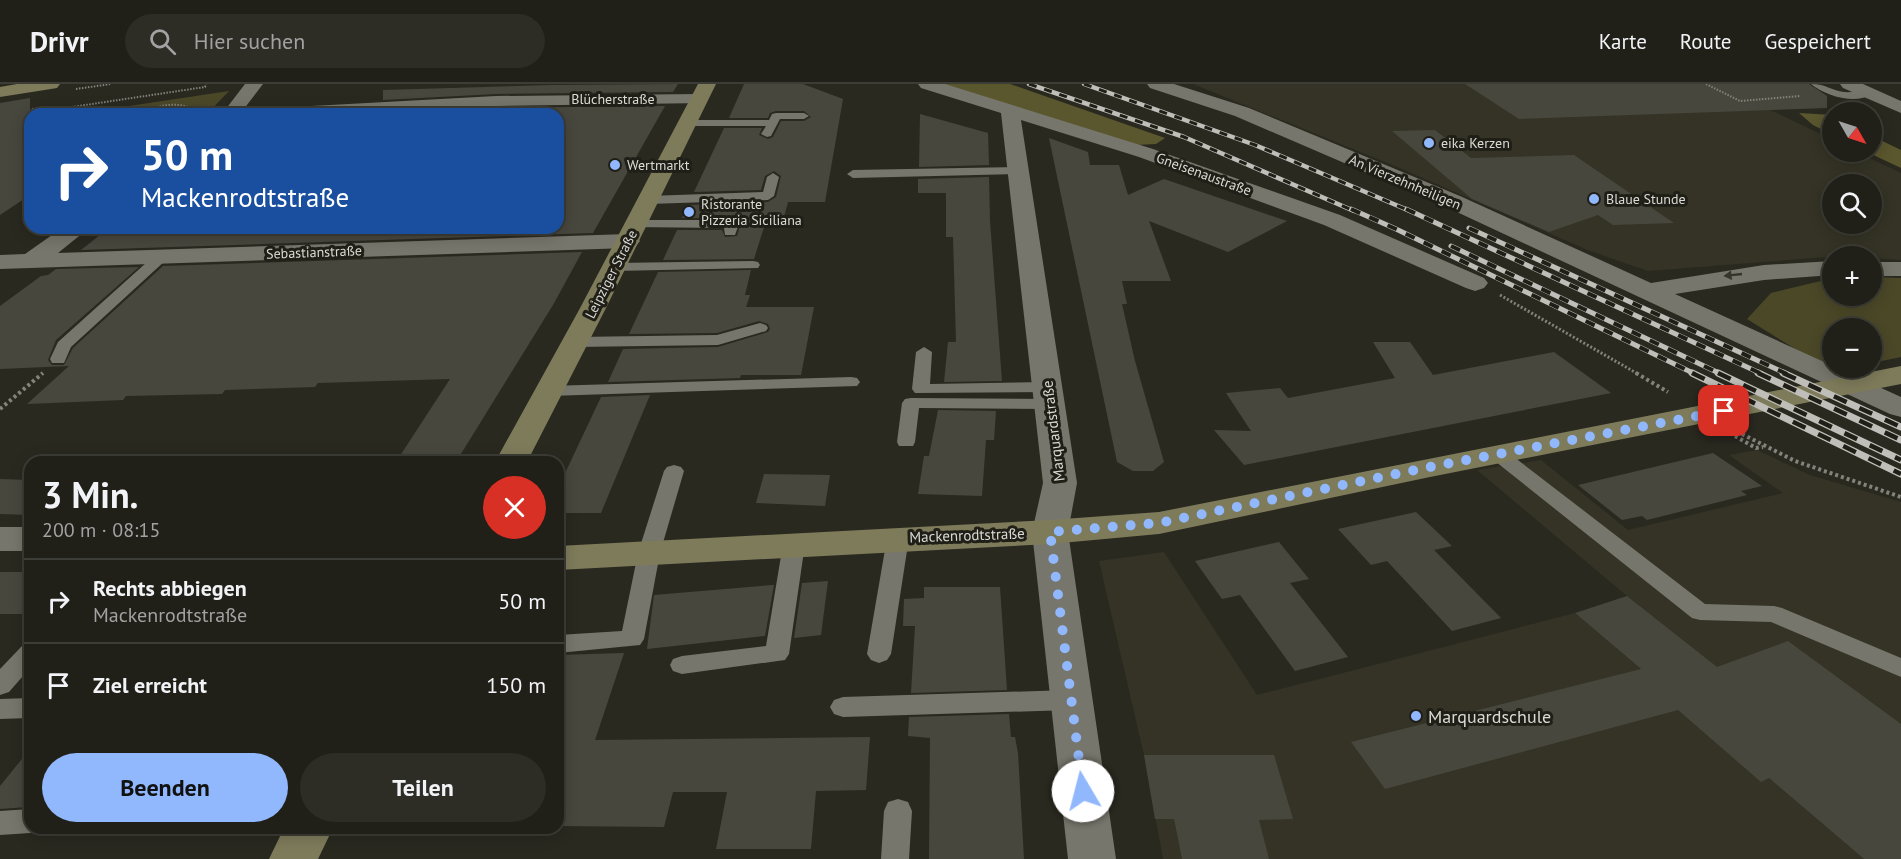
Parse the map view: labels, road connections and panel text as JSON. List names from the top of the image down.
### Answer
{
  "streets": {
    "street": [
      "Blücherstraße",
      "Gneisenaustraße",
      "An Vierzehnheiligen",
      "Sebastianstraße",
      "Leipziger Straße",
      "Marquardstraße",
      "Mackenrodtstraße"
    ]
  },
  "crossings": [
    ["Blücherstraße", "Leipziger Straße"],
    ["Gneisenaustraße", "Marquardstraße"],
    ["Sebastianstraße", "Leipziger Straße"],
    ["Marquardstraße", "Mackenrodtstraße"]
  ],
  "places": [
    "eika Kerzen",
    "Wertmarkt",
    "Blaue Stunde",
    "Ristorante Pizzeria Siciliana",
    "Marquardschule"
  ],
  "north": "bottom right",
  "page": {
    "header": "Drivr",
    "search": "Hier suchen",
    "nav": ["Karte", "Route", "Gespeichert"],
    "map_buttons": ["+", "−"],
    "turn": ["50 m", "Mackenrodtstraße"],
    "heading": ["3 Min.", "200 m · 08:15"],
    "list": [
      {
        "name": "Rechts abbiegen",
        "note": "Mackenrodtstraße",
        "value": "50 m"
      },
      {
        "name": "Ziel erreicht",
        "value": "150 m"
      }
    ],
    "buttons": ["Beenden", "Teilen"]
  }
}
